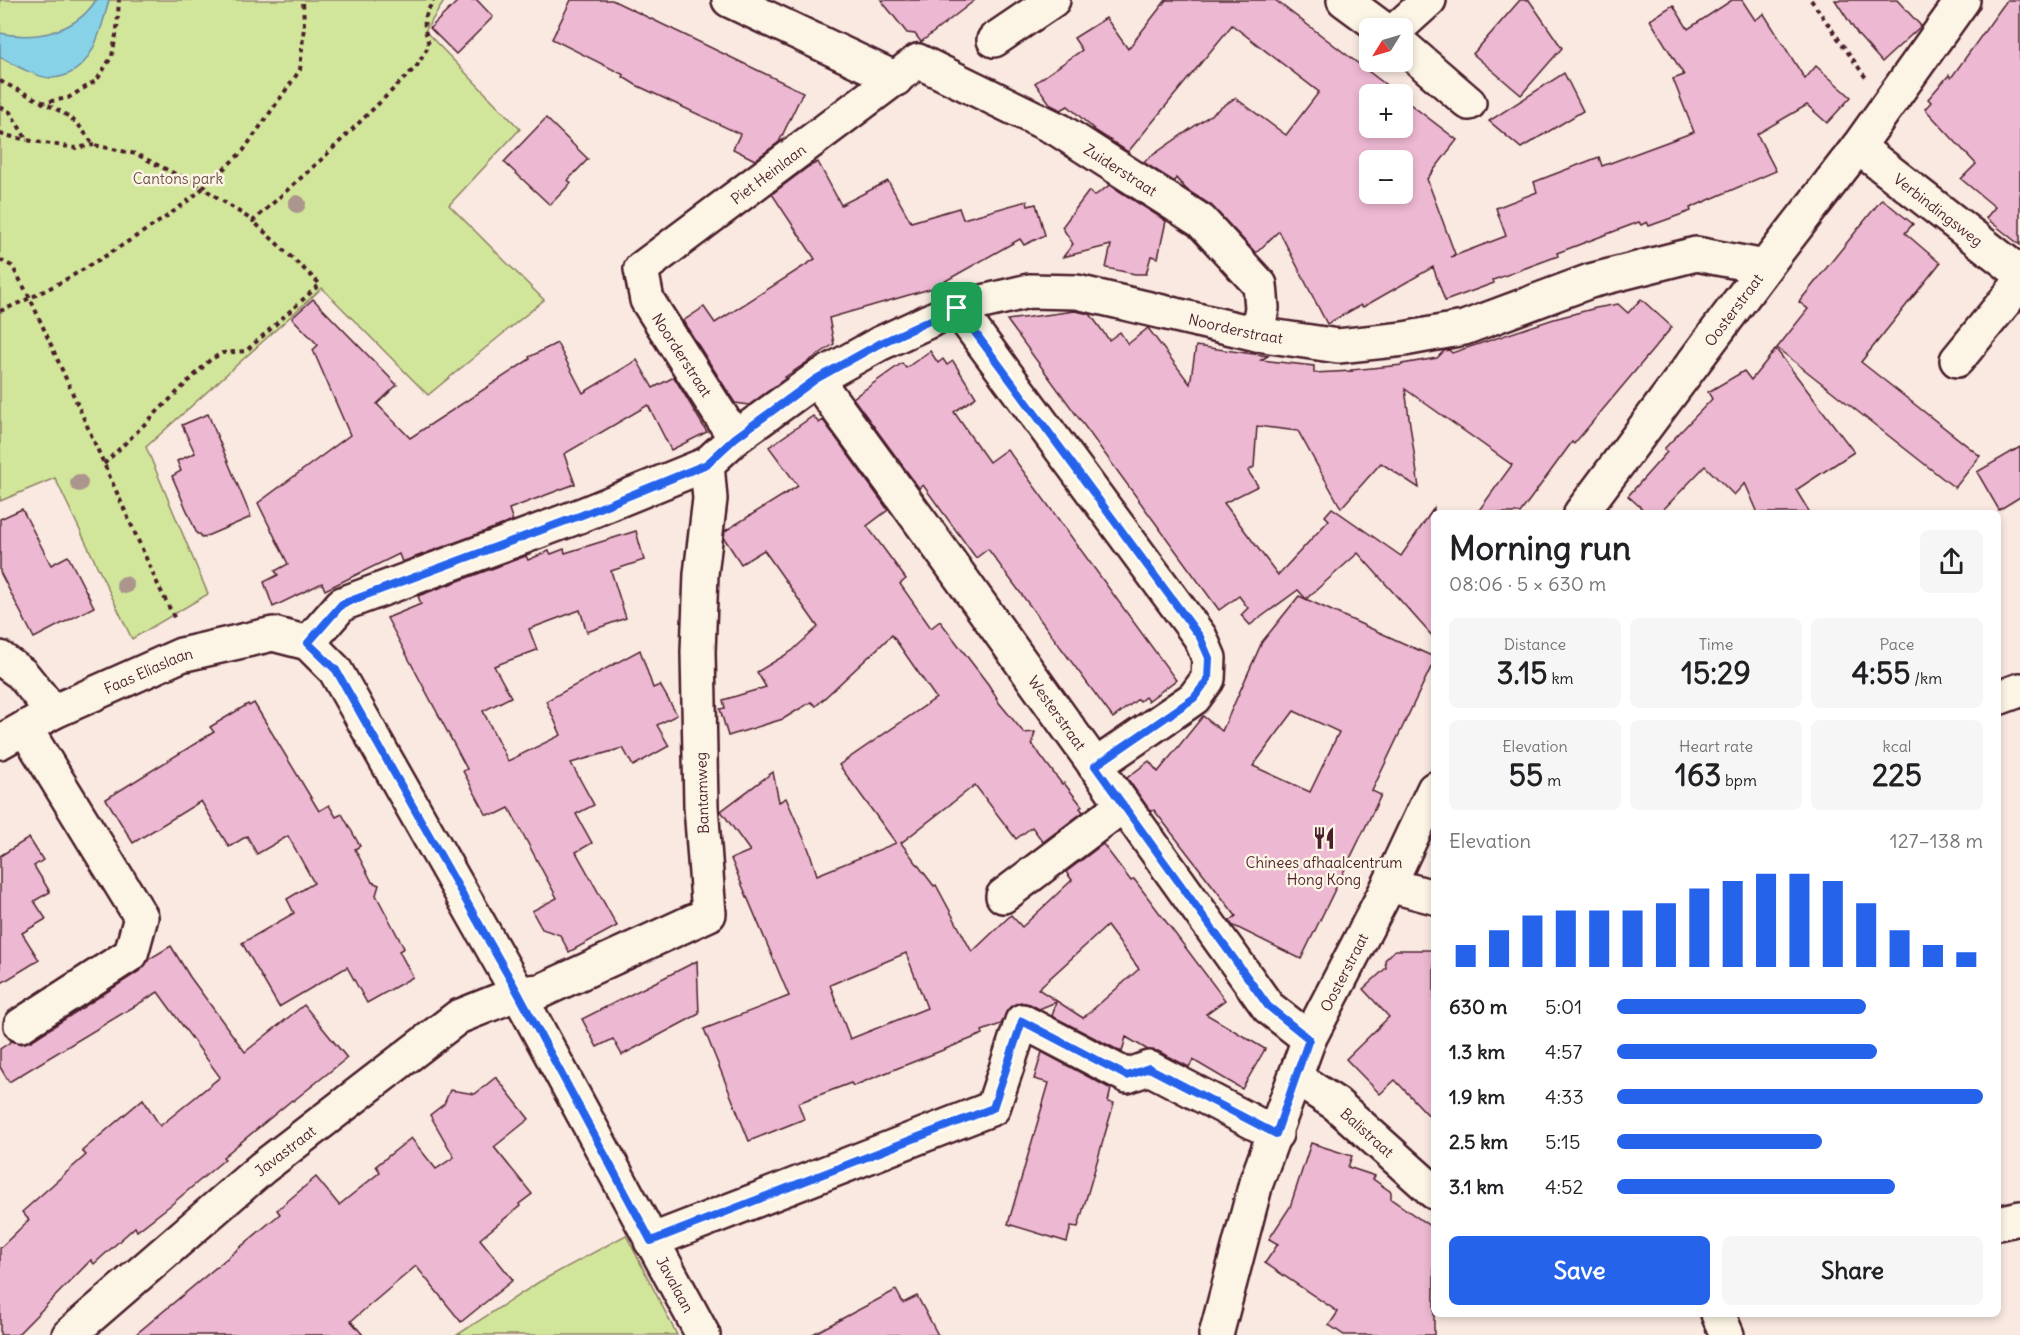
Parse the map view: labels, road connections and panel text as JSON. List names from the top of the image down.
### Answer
{
  "streets": {
    "street": [
      "Zuiderstraat",
      "Piet Heinlaan",
      "Verbindingsweg",
      "Oosterstraat",
      "Noorderstraat",
      "Faas Eliaslaan",
      "Westerstraat",
      "Bantamweg",
      "Balistraat",
      "Javastraat",
      "Javalaan"
    ]
  },
  "crossings": [
    ["Zuiderstraat", "Piet Heinlaan"],
    ["Zuiderstraat", "Noorderstraat"],
    ["Piet Heinlaan", "Noorderstraat"],
    ["Verbindingsweg", "Oosterstraat"],
    ["Oosterstraat", "Noorderstraat"],
    ["Oosterstraat", "Westerstraat"],
    ["Oosterstraat", "Balistraat"],
    ["Noorderstraat", "Faas Eliaslaan"],
    ["Noorderstraat", "Westerstraat"],
    ["Noorderstraat", "Bantamweg"],
    ["Noorderstraat", "Javalaan"],
    ["Faas Eliaslaan", "Javalaan"],
    ["Bantamweg", "Javastraat"],
    ["Bantamweg", "Javalaan"],
    ["Javastraat", "Javalaan"]
  ],
  "parks": ["Cantons park"],
  "places": {
    "restaurant": ["Chinees afhaalcentrum Hong Kong"]
  },
  "north": "bottom left",
  "page": {
    "map_buttons": ["+", "−"],
    "heading": ["Morning run", "08:06 · 5 × 630 m"],
    "stats": [
      ["Distance", "3.15 km"],
      ["Time", "15:29"],
      ["Pace", "4:55 /km"],
      ["Elevation", "55 m"],
      ["Heart rate", "163 bpm"],
      ["kcal", "225"]
    ],
    "chart": ["Elevation", "127–138 m"],
    "list": [
      {
        "name": "630 m",
        "note": "5:01"
      },
      {
        "name": "1.3 km",
        "note": "4:57"
      },
      {
        "name": "1.9 km",
        "note": "4:33"
      },
      {
        "name": "2.5 km",
        "note": "5:15"
      },
      {
        "name": "3.1 km",
        "note": "4:52"
      }
    ],
    "buttons": ["Save", "Share"]
  }
}
